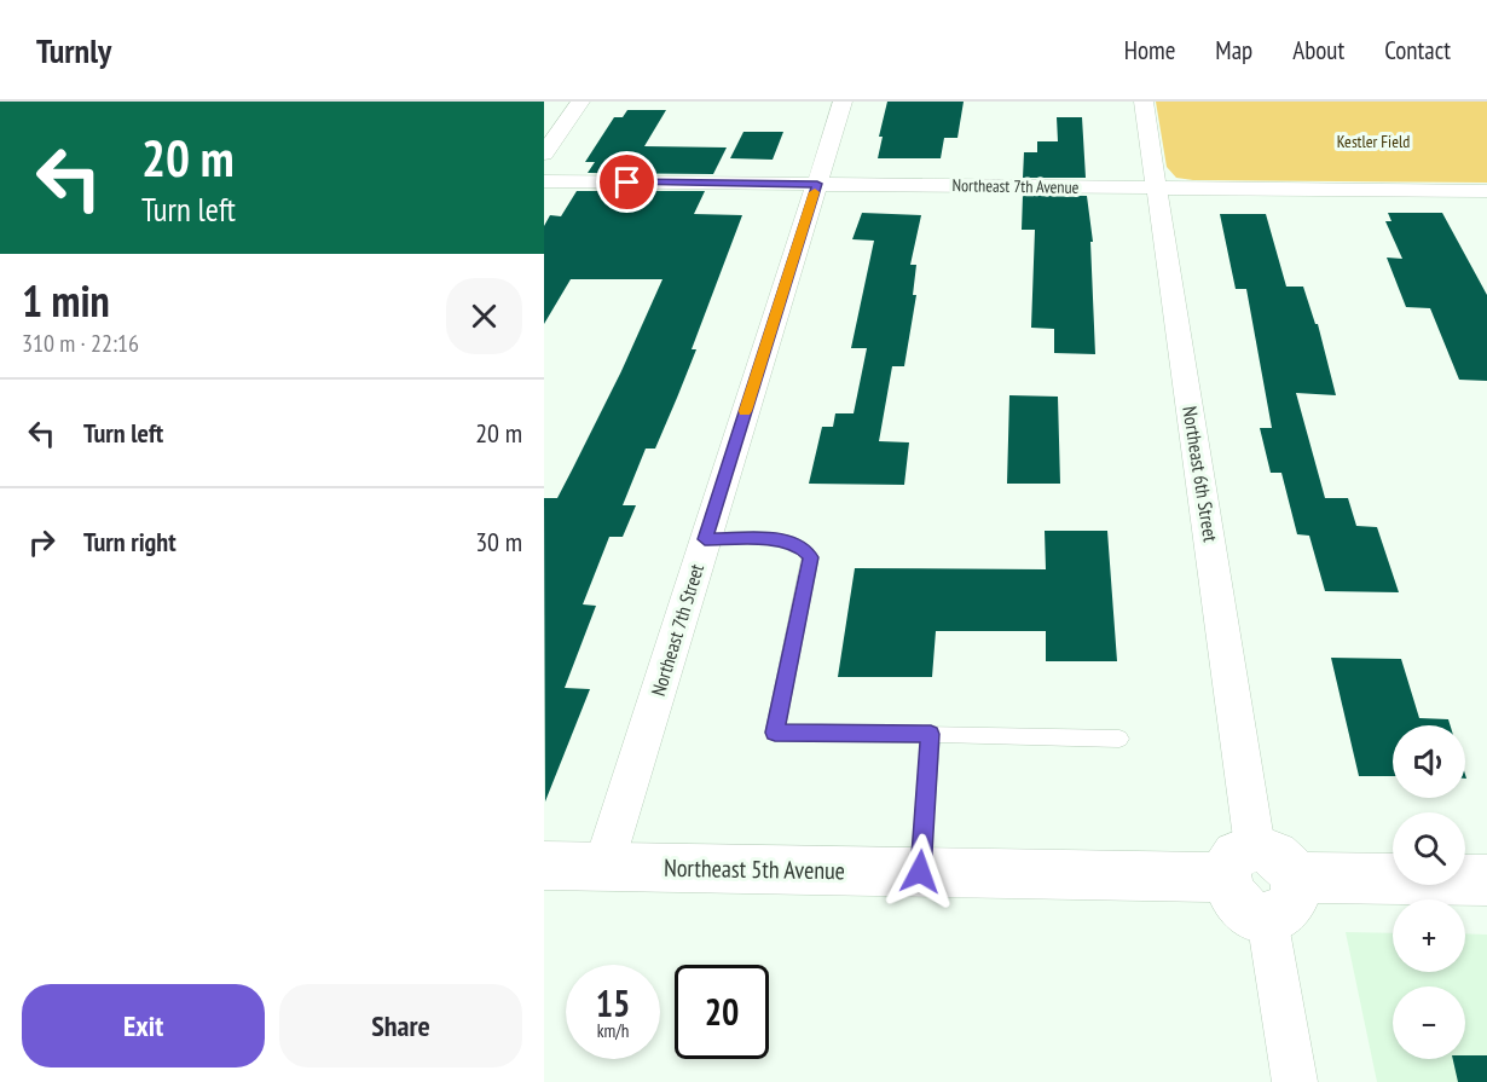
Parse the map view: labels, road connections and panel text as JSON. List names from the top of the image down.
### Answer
{
  "streets": {
    "street": [
      "Northeast 7th Avenue",
      "Northeast 6th Street",
      "Northeast 7th Street",
      "Northeast 5th Avenue"
    ]
  },
  "crossings": [
    ["Northeast 7th Avenue", "Northeast 6th Street"],
    ["Northeast 7th Avenue", "Northeast 7th Street"],
    ["Northeast 6th Street", "Northeast 5th Avenue"],
    ["Northeast 7th Street", "Northeast 5th Avenue"]
  ],
  "parks": ["Kestler Field"],
  "page": {
    "header": "Turnly",
    "nav": [
      "Home",
      "Map",
      "About",
      "Contact"
    ],
    "turn": ["20 m", "Turn left"],
    "heading": ["1 min", "310 m · 22:16"],
    "list": [
      {
        "name": "Turn left",
        "value": "20 m"
      },
      {
        "name": "Turn right",
        "value": "30 m"
      }
    ],
    "map_buttons": ["+", "−"],
    "speed": "15 km/h",
    "limit": "20",
    "buttons": ["Exit", "Share"]
  }
}
